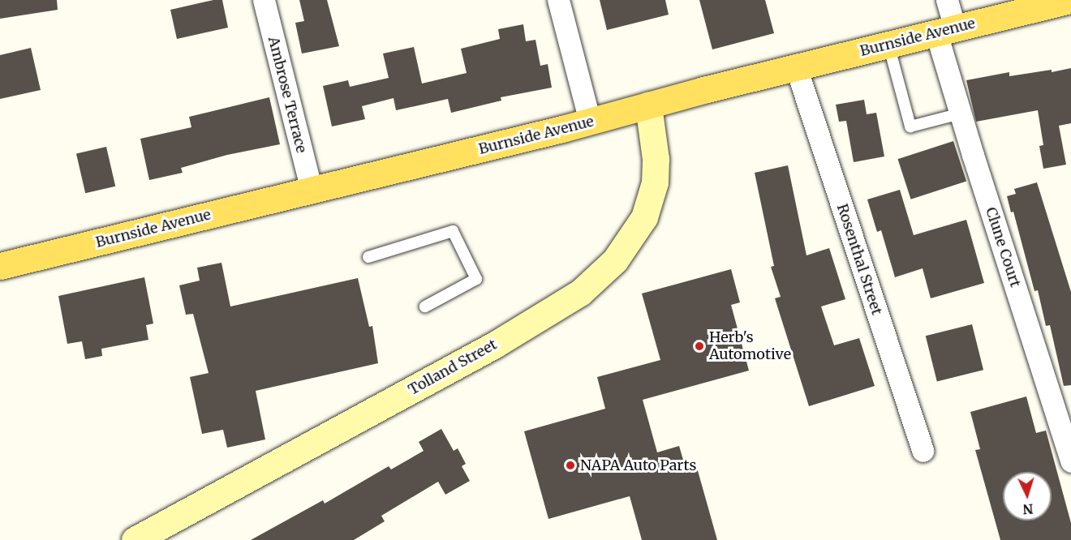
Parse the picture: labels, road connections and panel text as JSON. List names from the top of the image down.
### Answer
{
  "streets": {
    "main road": ["Burnside Avenue", "Tolland Street"],
    "street": ["Ambrose Terrace", "Clune Court", "Rosenthal Street"]
  },
  "crossings": [
    ["Burnside Avenue", "Ambrose Terrace"],
    ["Burnside Avenue", "Clune Court"],
    ["Burnside Avenue", "Rosenthal Street"],
    ["Burnside Avenue", "Tolland Street"]
  ],
  "places": ["Herb's Automotive", "NAPA Auto Parts"],
  "north": "bottom"
}
